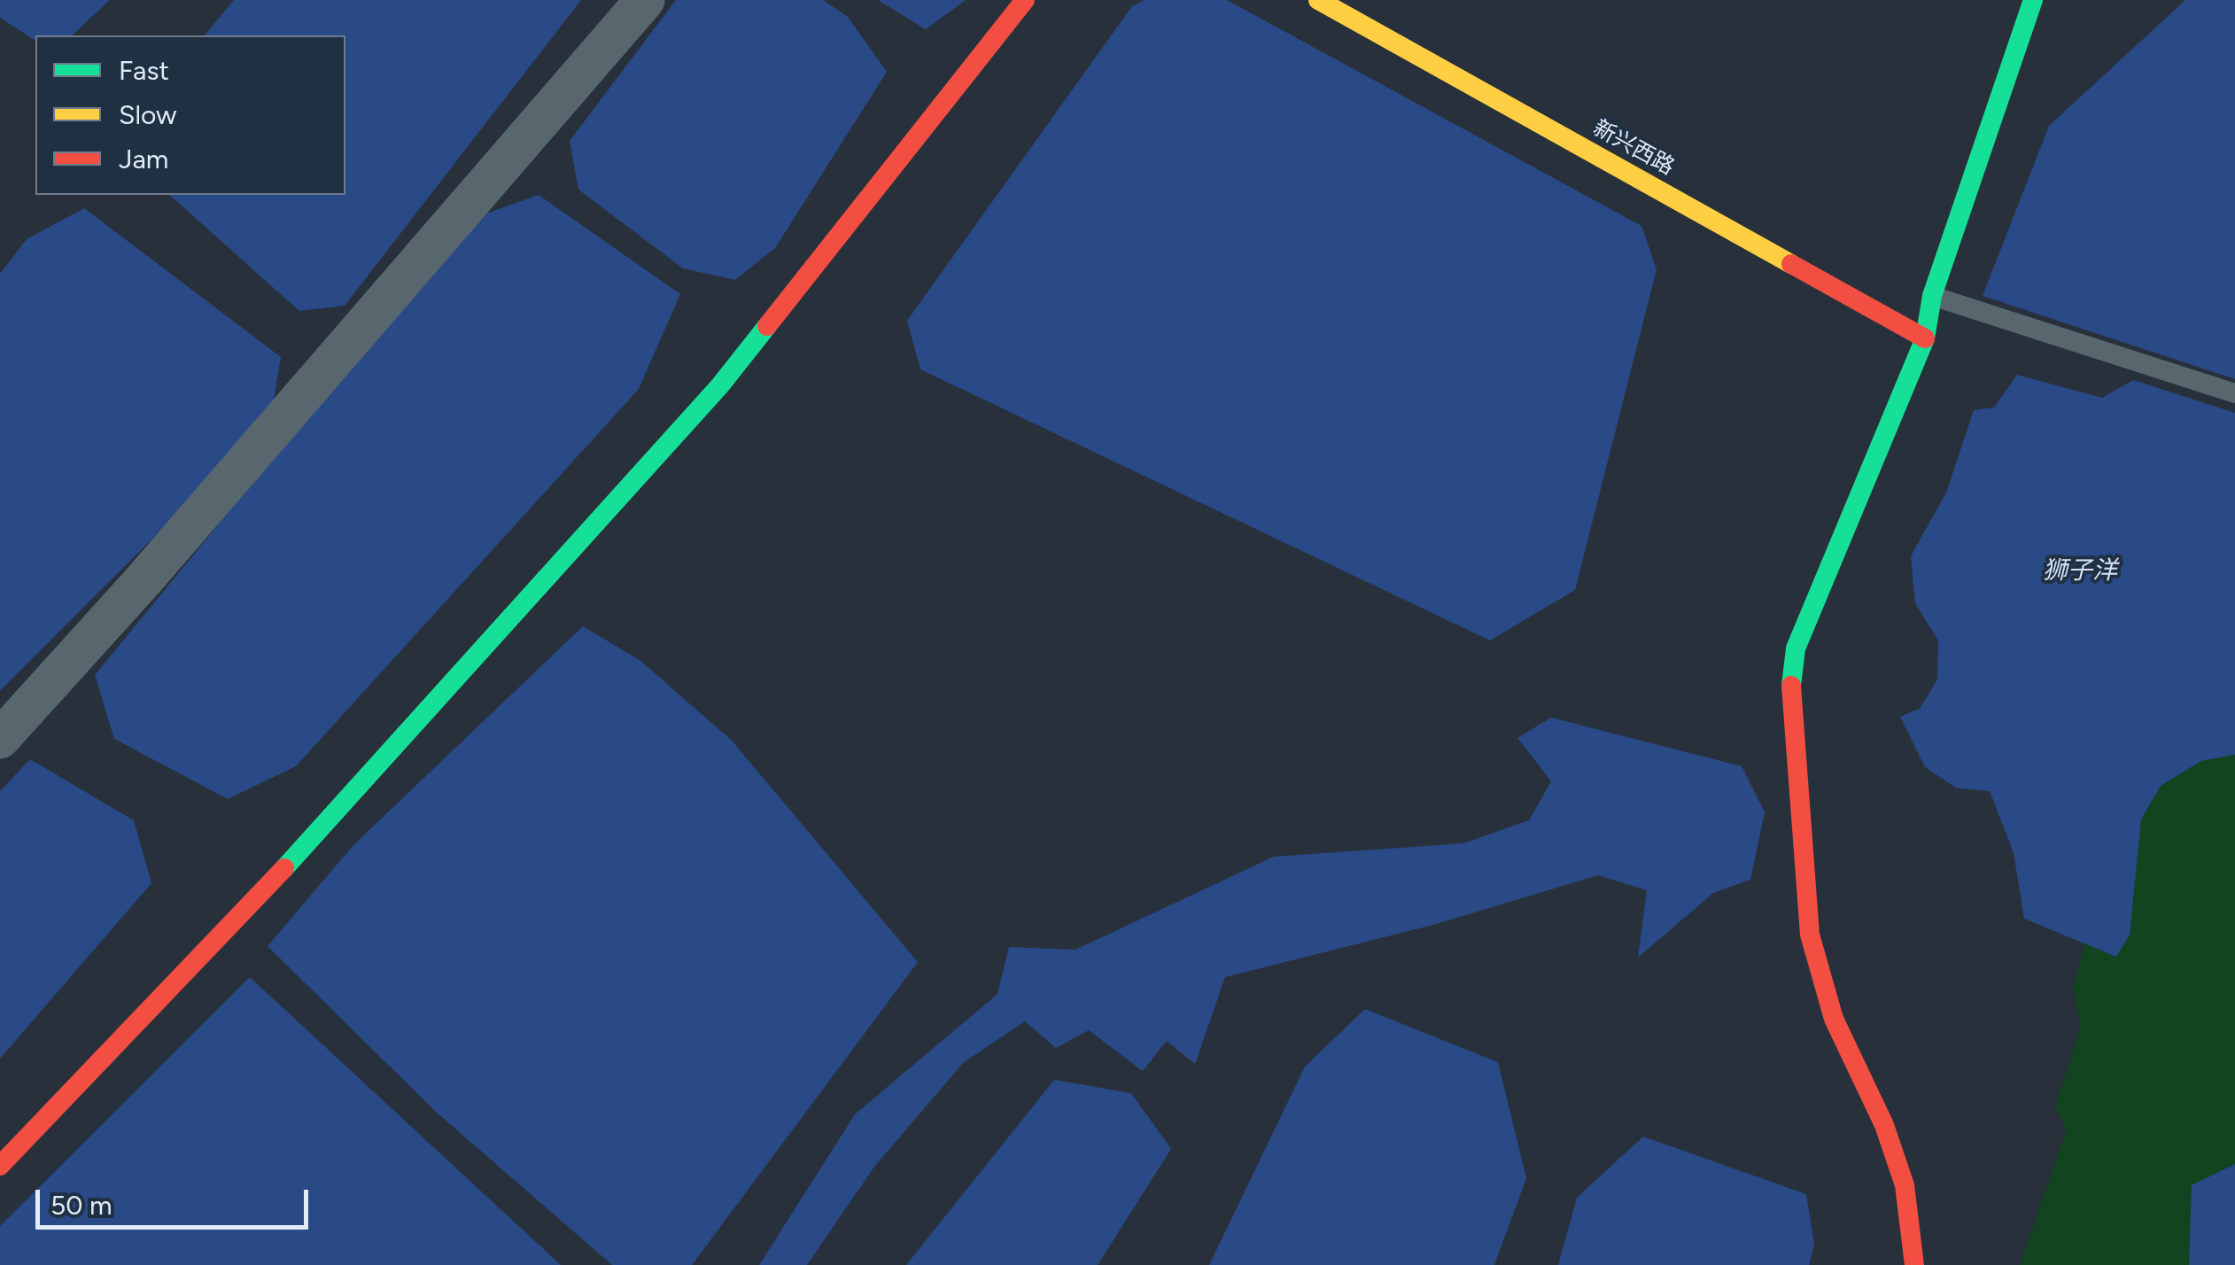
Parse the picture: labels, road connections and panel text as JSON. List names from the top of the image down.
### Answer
{
  "streets": {
    "street": ["新兴西路"]
  },
  "water": ["狮子洋"],
  "legend": ["Fast", "Slow", "Jam"],
  "scale_bar": "50 m"
}
